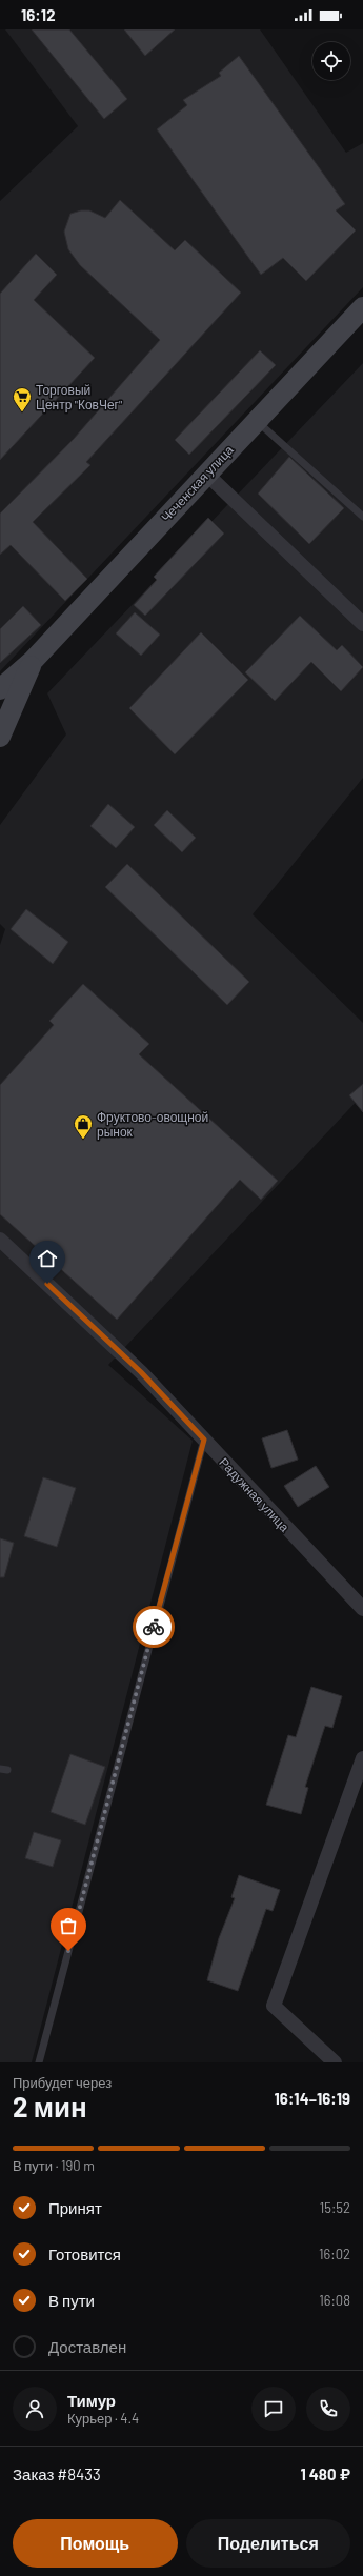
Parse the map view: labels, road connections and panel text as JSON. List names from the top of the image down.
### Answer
{
  "streets": {
    "main road": ["Чеченская улица"],
    "street": ["Радужная улица"]
  },
  "places": {
    "supermarket": ["Торговый Центр \"КовЧег\""],
    "shop": ["Фруктово-овощной рынок"]
  },
  "page": {
    "status": "16:12",
    "heading": ["2 мин", "Прибудет через", "16:14–16:19"],
    "panel": [
      "Тимур",
      "Курьер · 4.4",
      "Заказ #8433",
      "1 480 ₽"
    ],
    "bar": "В пути · 190 m",
    "list": [
      ["Принят", "15:52"],
      ["Готовится", "16:02"],
      ["В пути", "16:08"],
      "Доставлен"
    ],
    "buttons": ["Помощь", "Поделиться"]
  }
}
